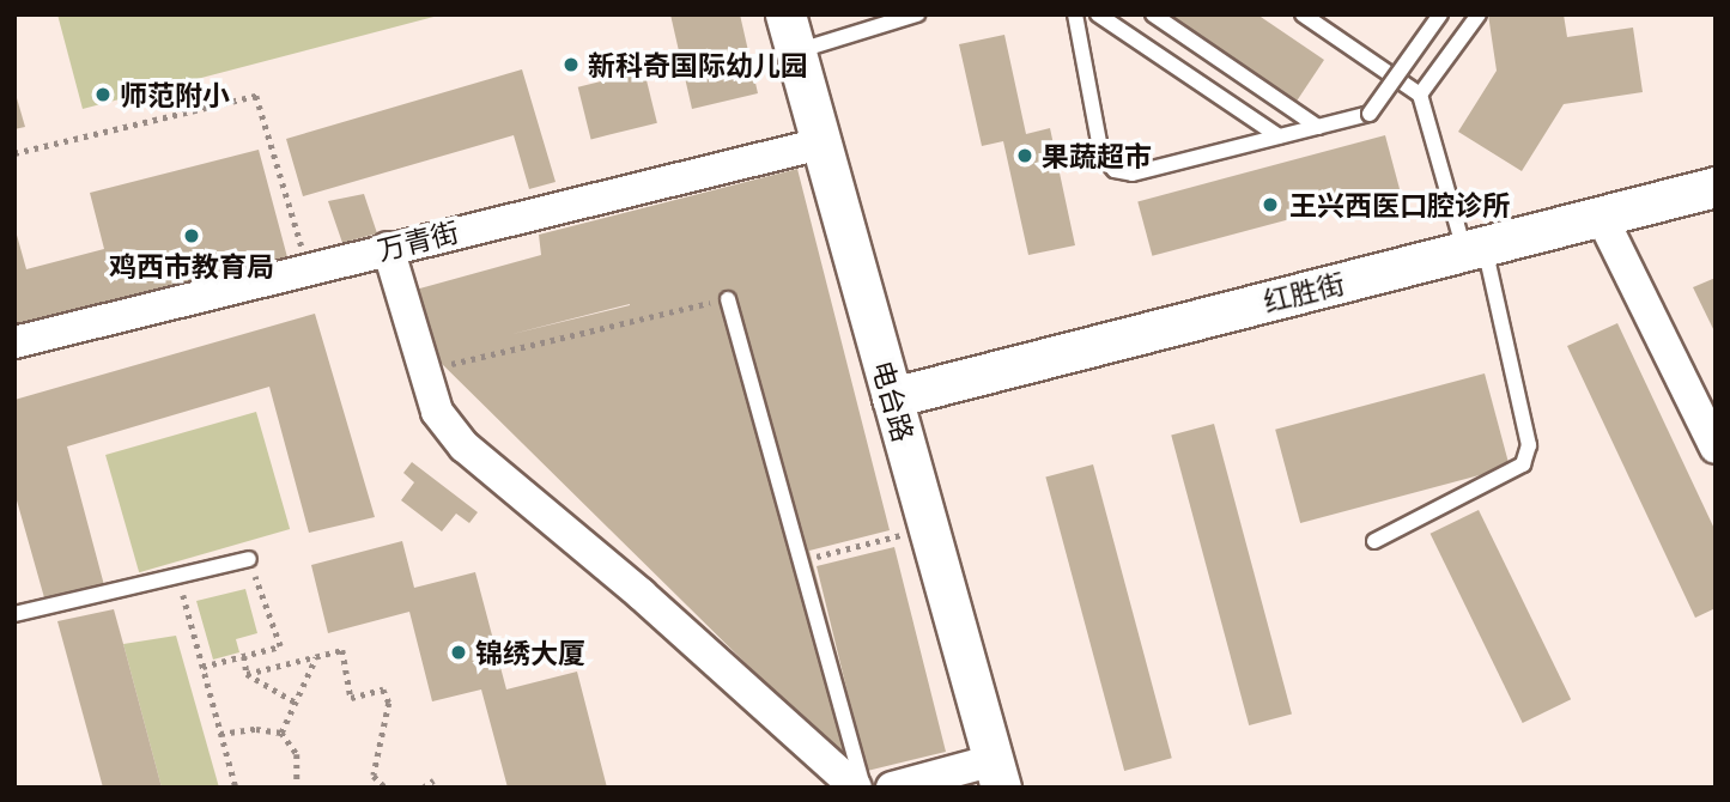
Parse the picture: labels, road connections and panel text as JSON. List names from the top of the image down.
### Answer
{
  "streets": {
    "street": ["万青街", "红胜街", "电台路"]
  },
  "crossings": [
    ["万青街", "电台路"],
    ["红胜街", "电台路"]
  ],
  "places": [
    "新科奇国际幼儿园",
    "师范附小",
    "果蔬超市",
    "王兴西医口腔诊所",
    "鸡西市教育局",
    "锦绣大厦"
  ]
}
